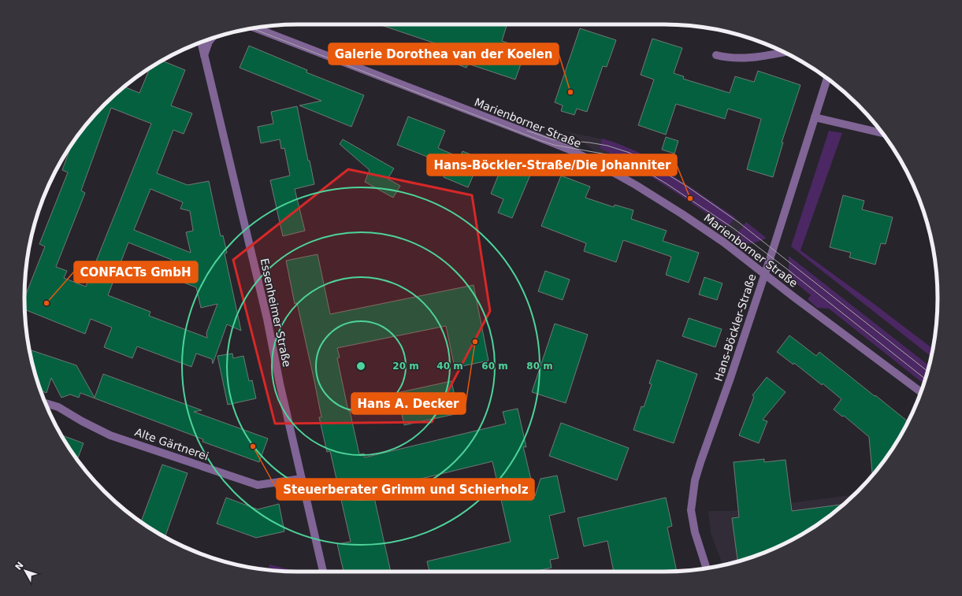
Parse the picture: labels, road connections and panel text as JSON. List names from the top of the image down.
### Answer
{
  "streets": {
    "street": [
      "Marienborner Straße",
      "Essenheimer Straße",
      "Hans-Böckler-Straße",
      "Alte Gärtnerei"
    ]
  },
  "crossings": [
    ["Marienborner Straße", "Hans-Böckler-Straße"],
    ["Essenheimer Straße", "Alte Gärtnerei"]
  ],
  "places": [
    "Galerie Dorothea van der Koelen",
    "Hans-Böckler-Straße/Die Johanniter",
    "CONFACTs GmbH",
    "Hans A. Decker",
    "Steuerberater Grimm und Schierholz"
  ],
  "north": "top left",
  "rings": [
    "20 m",
    "40 m",
    "60 m",
    "80 m"
  ]
}
